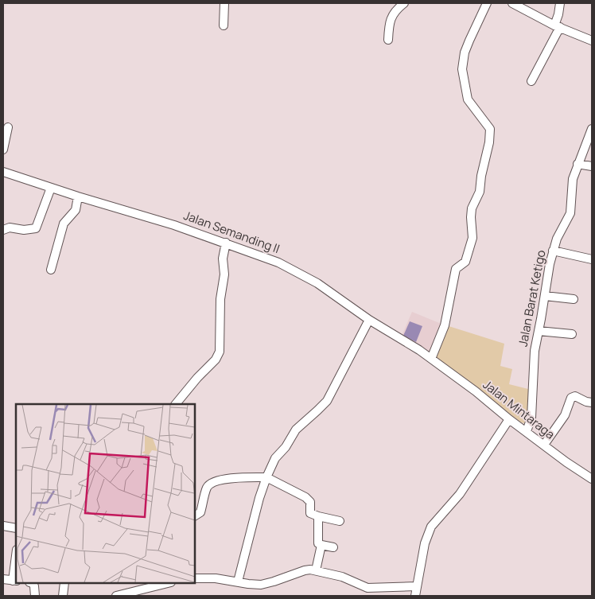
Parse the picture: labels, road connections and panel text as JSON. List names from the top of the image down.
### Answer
{
  "streets": {
    "street": ["Jalan Semanding II", "Jalan Barat Ketigo", "Jalan Mintaraga"]
  },
  "crossings": [
    ["Jalan Semanding II", "Jalan Mintaraga"],
    ["Jalan Barat Ketigo", "Jalan Mintaraga"]
  ]
}
